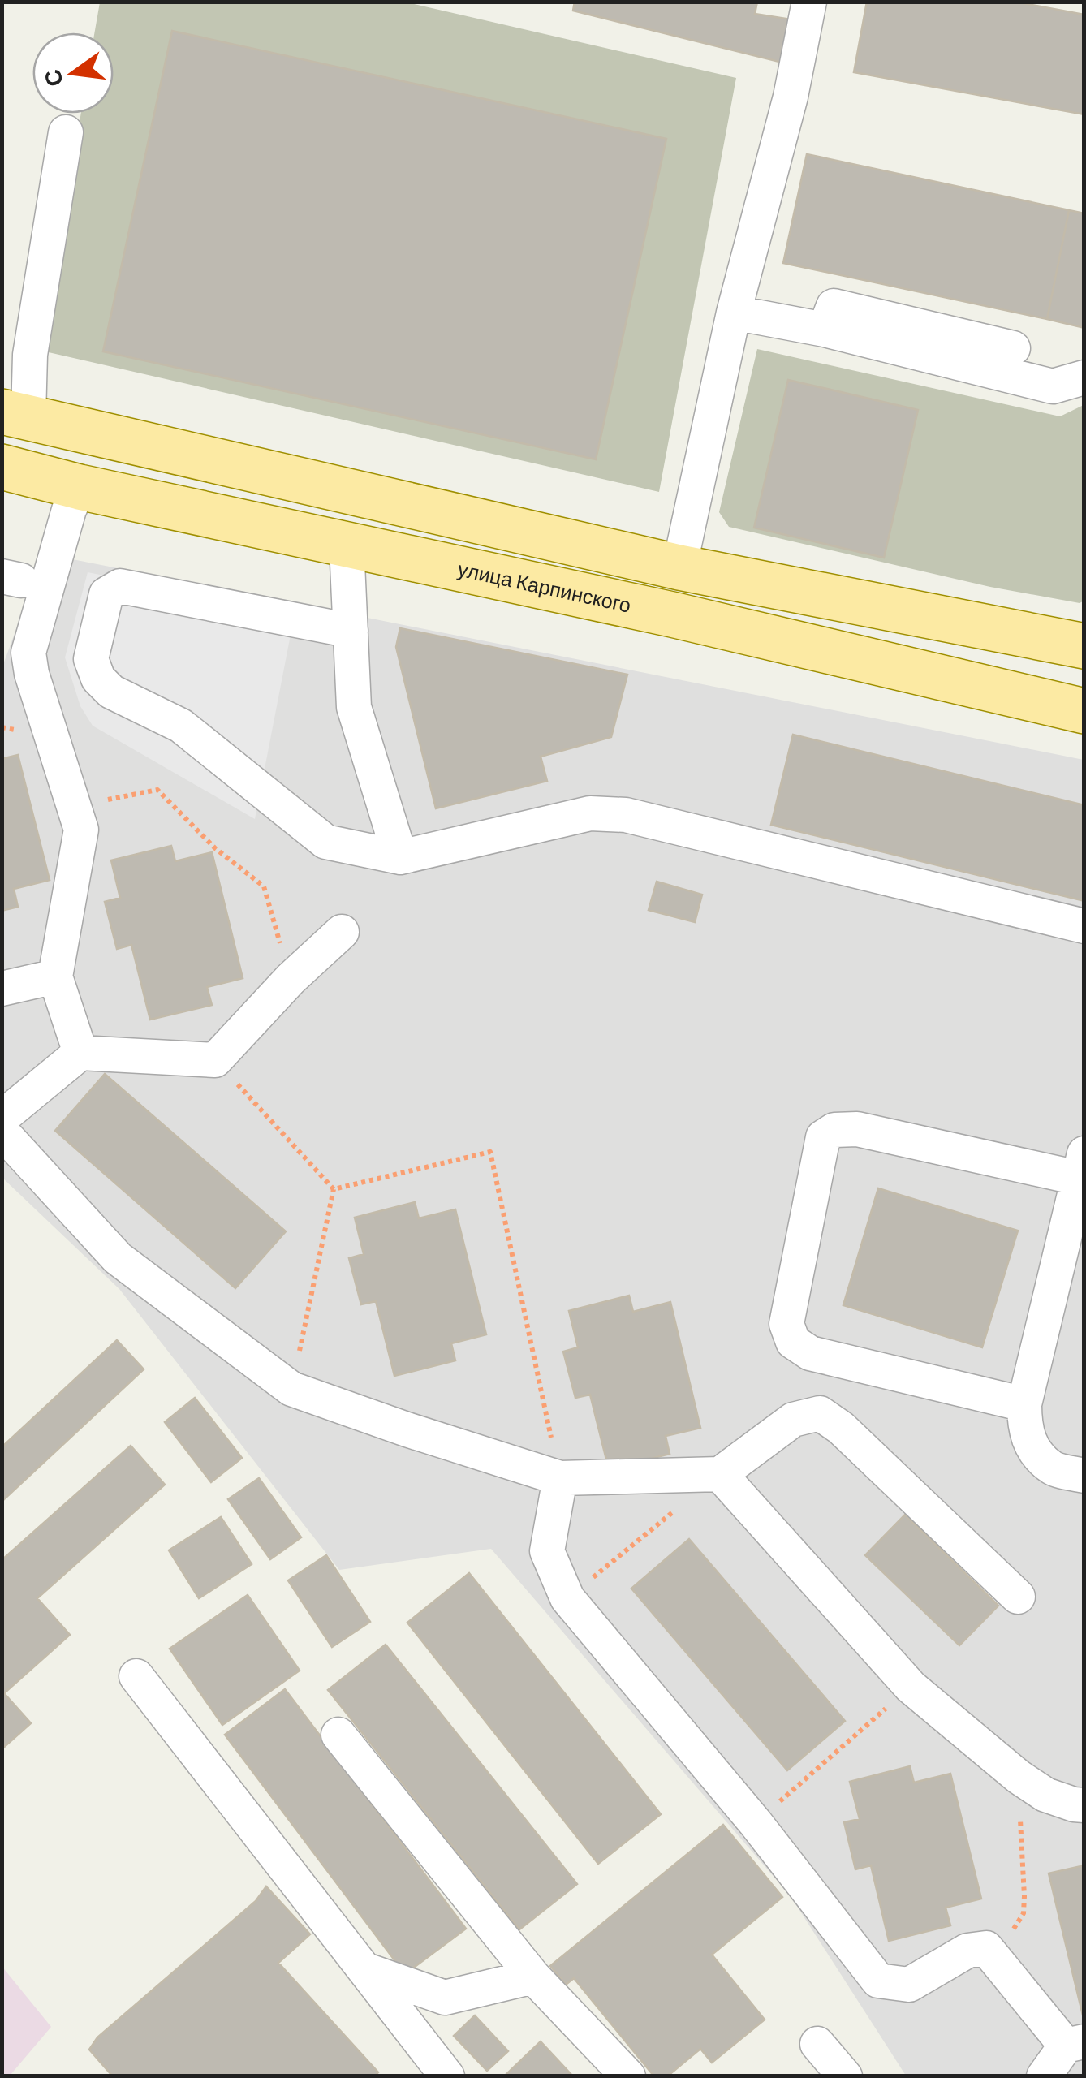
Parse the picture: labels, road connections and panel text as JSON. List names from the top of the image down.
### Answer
{
  "streets": {
    "main road": ["улица Карпинского"]
  },
  "north": "left"
}
